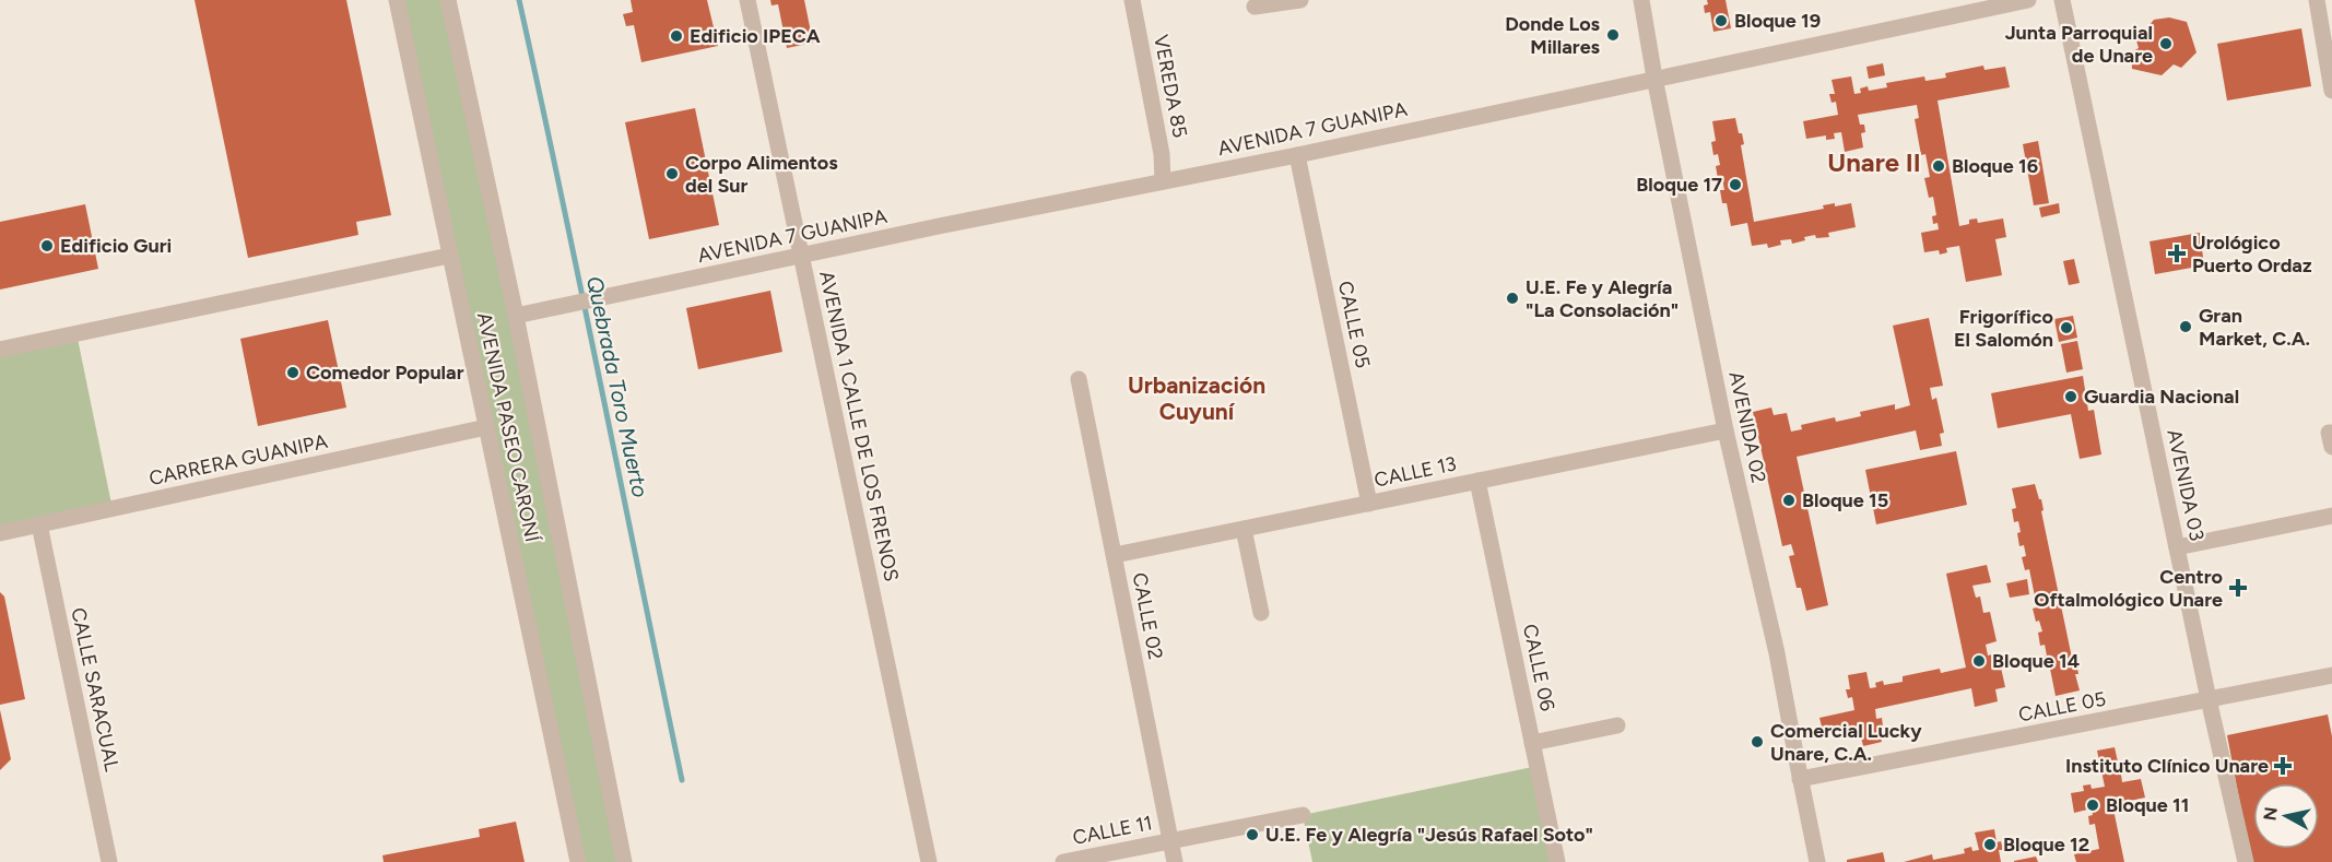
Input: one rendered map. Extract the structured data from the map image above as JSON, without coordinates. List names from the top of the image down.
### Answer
{
  "streets": {
    "street": [
      "VEREDA 85",
      "AVENIDA 7 GUANIPA",
      "CALLE 05",
      "AVENIDA 1 CALLE DE LOS FRENOS",
      "AVENIDA PASEO CARONÍ",
      "AVENIDA 02",
      "CARRERA GUANIPA",
      "CALLE 13",
      "AVENIDA 03",
      "CALLE 02",
      "CALLE 06",
      "CALLE SARACUAL",
      "CALLE 11"
    ]
  },
  "crossings": [
    ["VEREDA 85", "AVENIDA 7 GUANIPA"],
    ["AVENIDA 7 GUANIPA", "CALLE 05"],
    ["AVENIDA 7 GUANIPA", "AVENIDA 1 CALLE DE LOS FRENOS"],
    ["AVENIDA 7 GUANIPA", "AVENIDA PASEO CARONÍ"],
    ["AVENIDA 7 GUANIPA", "AVENIDA 02"],
    ["CALLE 05", "AVENIDA 02"],
    ["CALLE 05", "CALLE 13"],
    ["CALLE 05", "AVENIDA 03"],
    ["AVENIDA PASEO CARONÍ", "CARRERA GUANIPA"],
    ["AVENIDA 02", "CALLE 13"],
    ["CARRERA GUANIPA", "CALLE SARACUAL"],
    ["CALLE 13", "CALLE 02"],
    ["CALLE 13", "CALLE 06"],
    ["CALLE 02", "CALLE 11"]
  ],
  "districts": ["Unare II", "Urbanización Cuyuní"],
  "water": ["Quebrada Toro Muerto"],
  "places": {
    "other": [
      "Bloque 19",
      "Donde Los Millares",
      "Edificio IPECA",
      "Junta Parroquial de Unare",
      "Bloque 16",
      "Corpo Alimentos del Sur",
      "Bloque 17",
      "Edificio Guri",
      "U.E. Fe y Alegría \"La Consolación\"",
      "Gran Market, C.A.",
      "Frigorífico El Salomón",
      "Comedor Popular",
      "Guardia Nacional",
      "Bloque 15",
      "Bloque 14",
      "Comercial Lucky Unare, C.A.",
      "Bloque 11",
      "U.E. Fe y Alegría \"Jesús Rafael Soto\"",
      "Bloque 12"
    ],
    "health": ["Urológico Puerto Ordaz", "Centro Oftalmológico Unare", "Instituto Clínico Unare"]
  },
  "north": "left"
}
